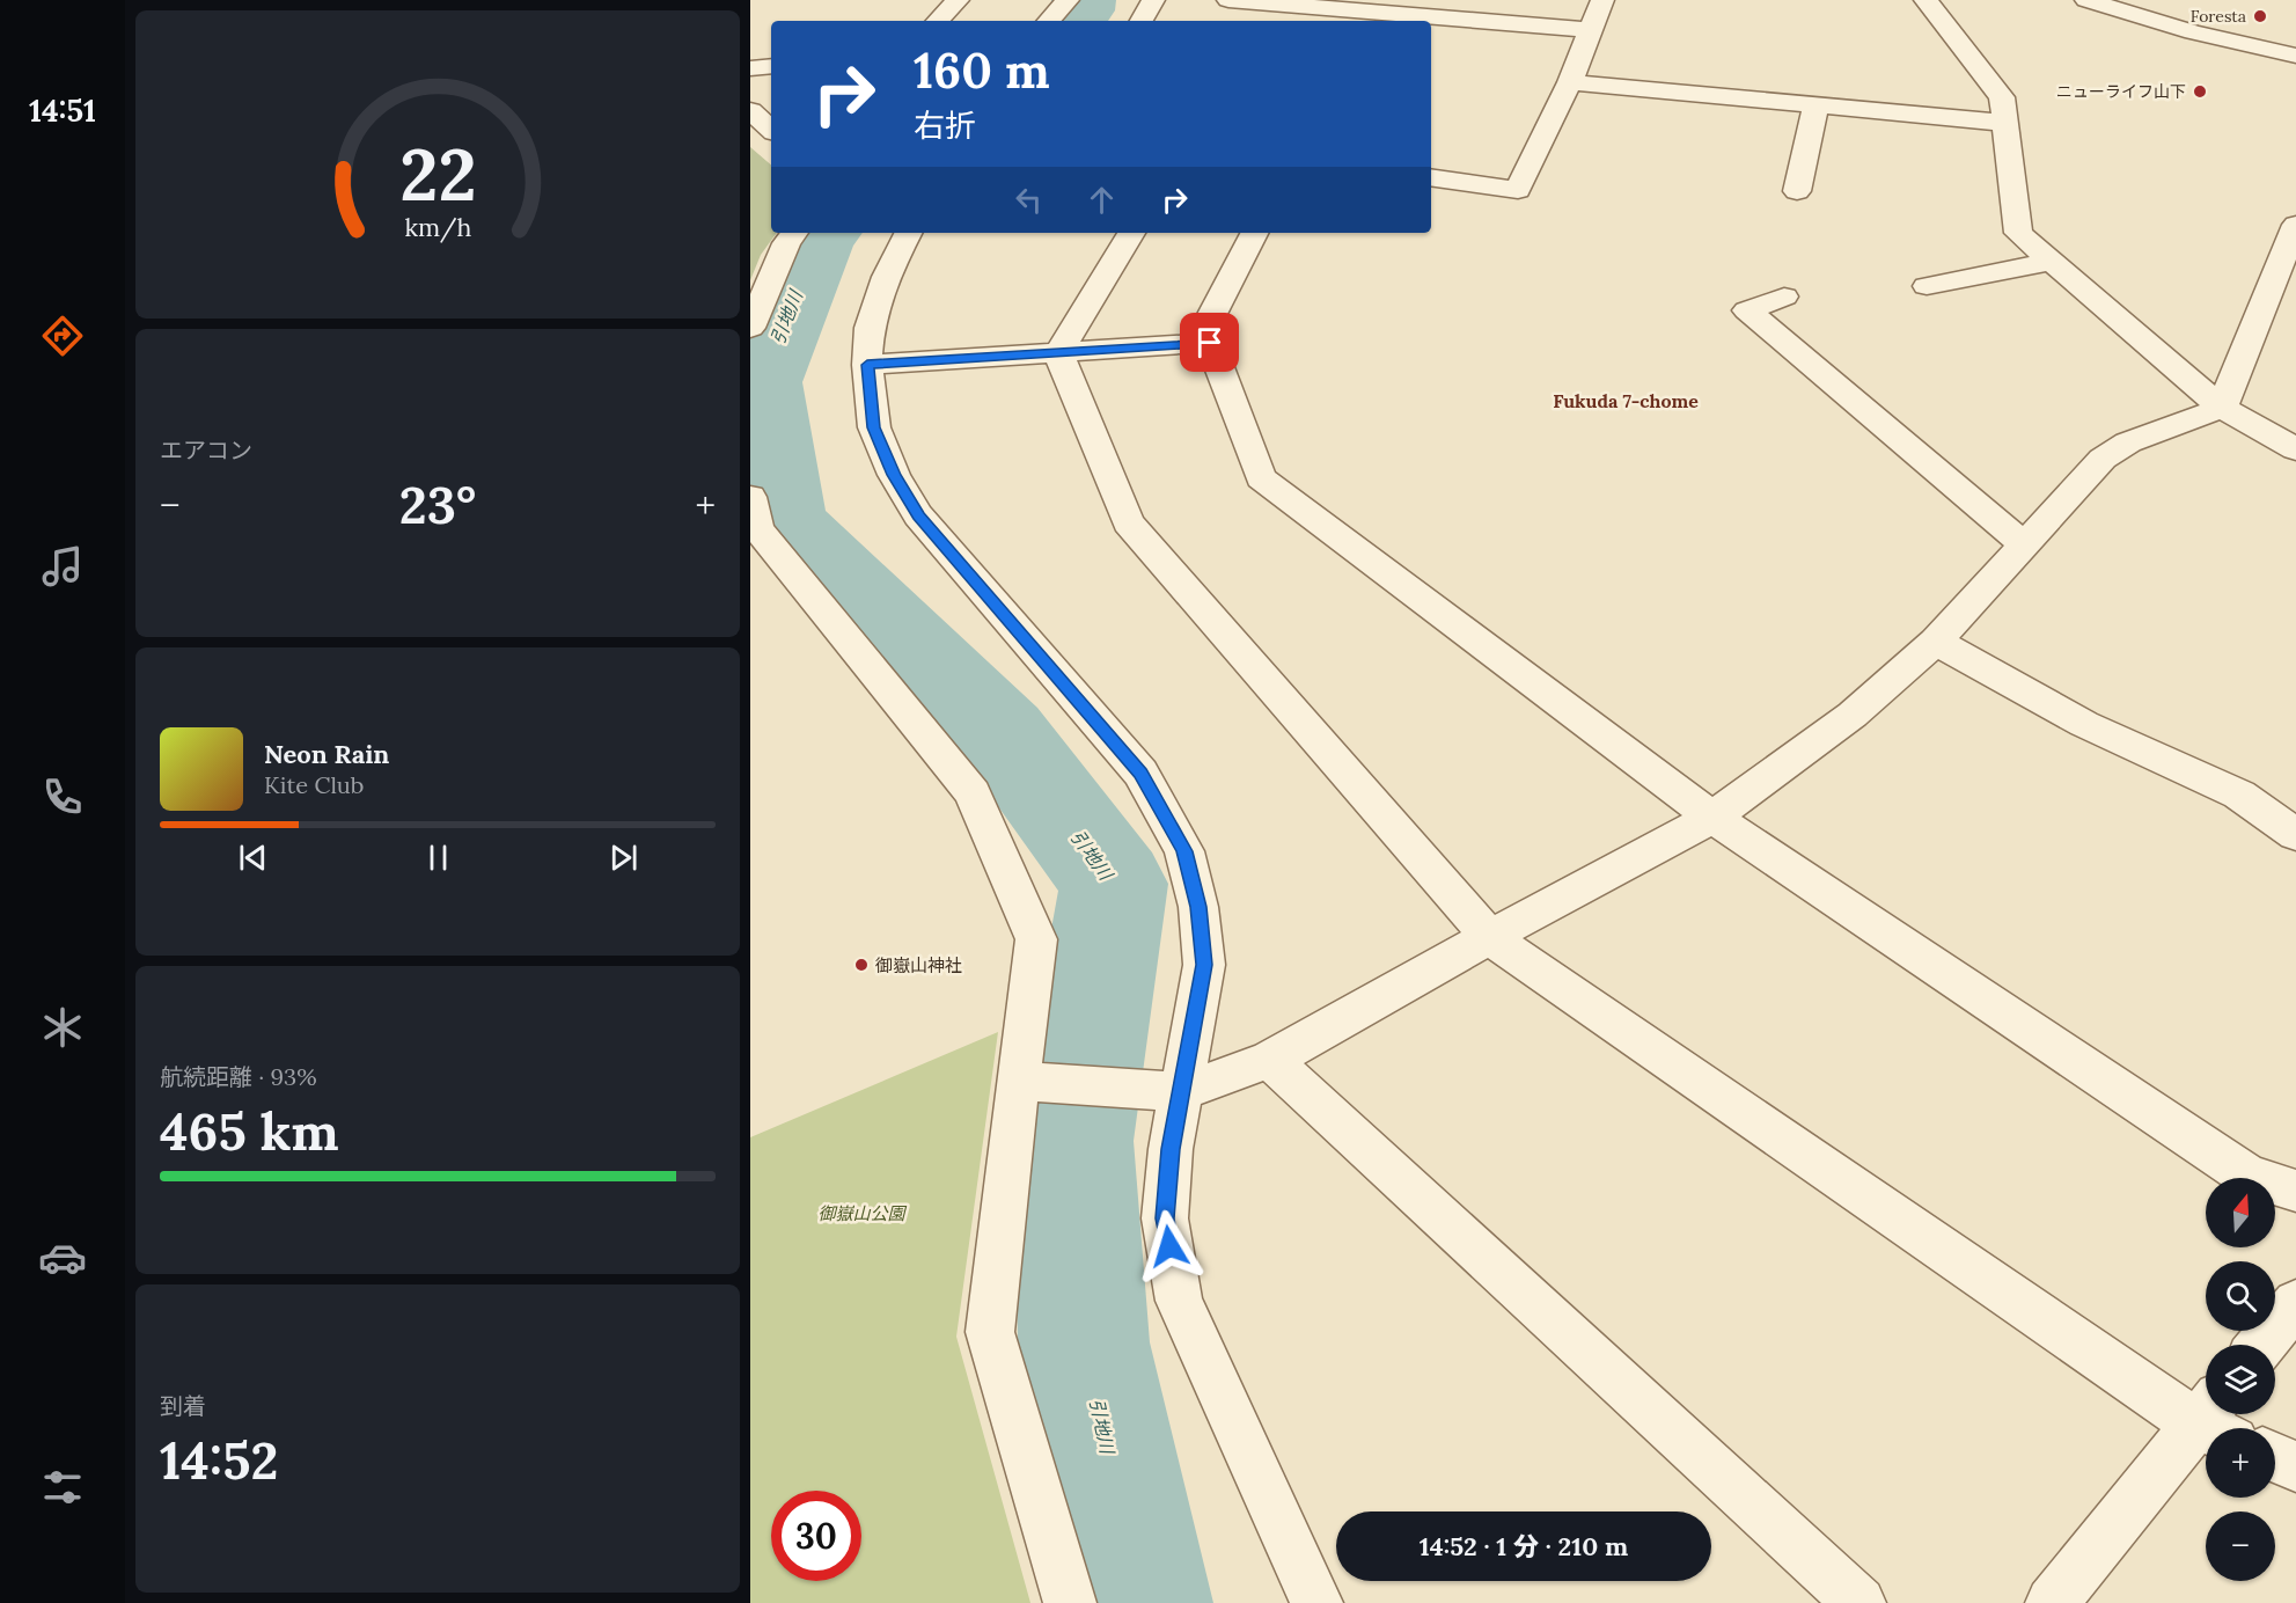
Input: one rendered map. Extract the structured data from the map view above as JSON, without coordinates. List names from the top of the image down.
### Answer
{
  "districts": ["Fukuda 7-chome"],
  "water": ["引地川"],
  "parks": ["御嶽山公園"],
  "places": ["Foresta", "ニューライフ山下", "御嶽山神社"],
  "north": "top",
  "page": {
    "tabs": "14:51",
    "turn": ["160 m", "右折"],
    "tile": [
      "エアコン",
      ["航続距離 · 93%", "465 km"],
      ["到着", "14:52"]
    ],
    "heat": ["−", "23°", "+"],
    "song": ["Neon Rain", "Kite Club"],
    "map_buttons": ["+", "−"],
    "limit": "30",
    "trip": "14:52 · 1 分 · 210 m",
    "gauge": ["22", "km/h"]
  }
}
